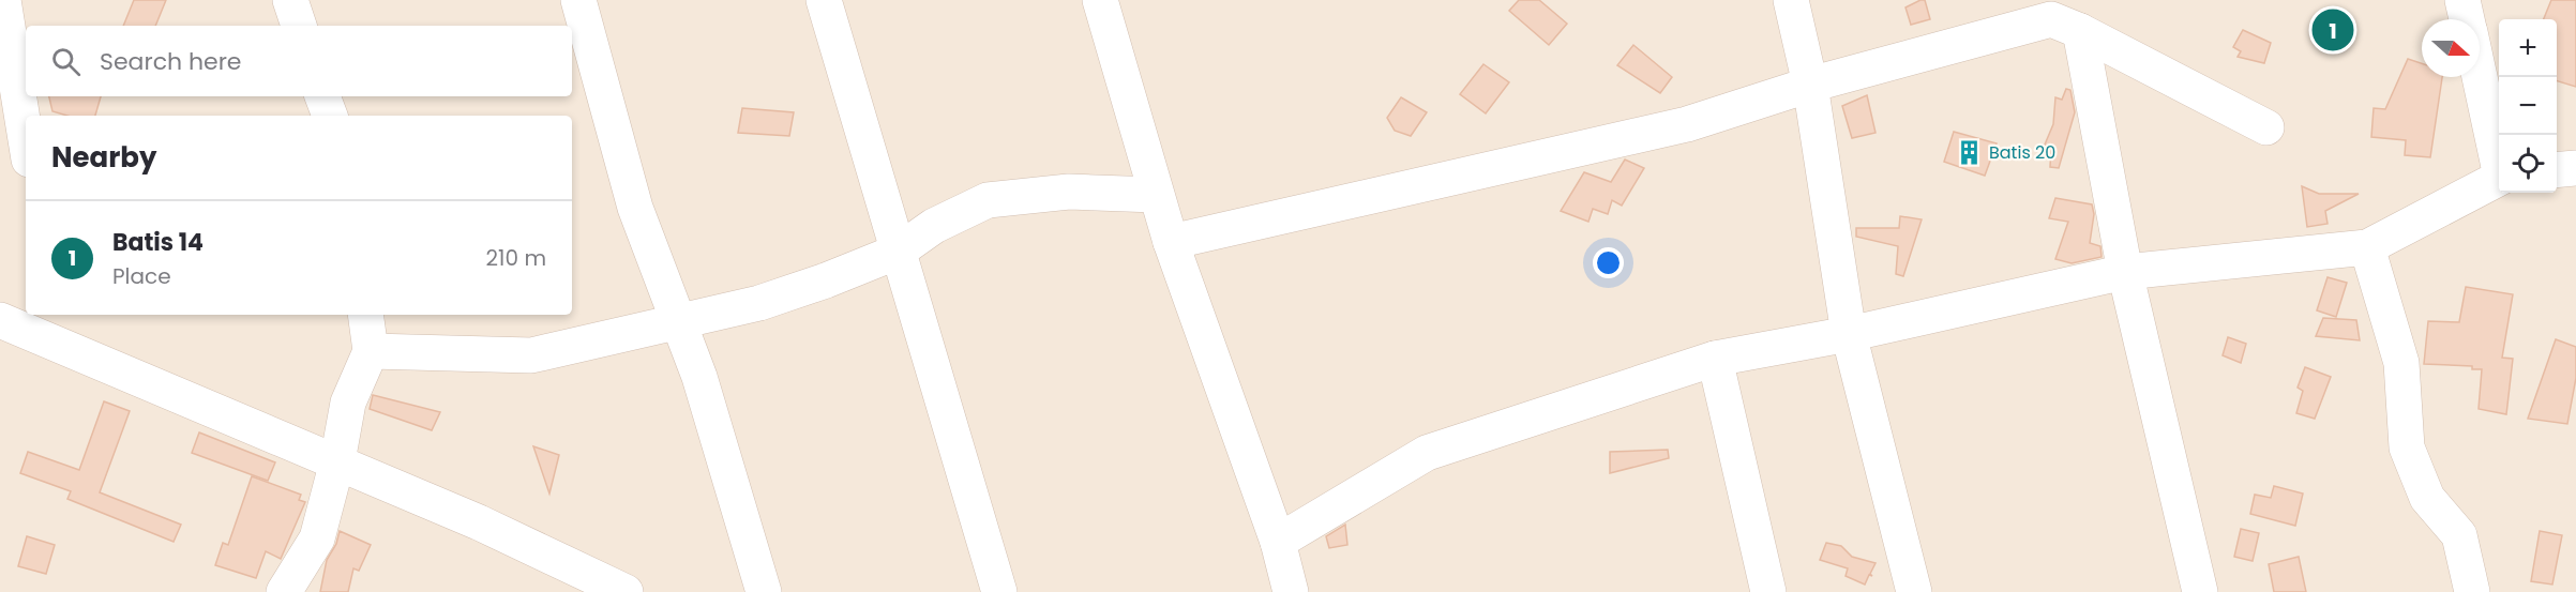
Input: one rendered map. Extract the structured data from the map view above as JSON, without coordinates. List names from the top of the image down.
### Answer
{
  "places": {
    "building": ["Batis 20"]
  },
  "north": "right",
  "page": {
    "pins": "1",
    "map_buttons": ["+", "−"],
    "search": "Search here",
    "heading": "Nearby",
    "list": [
      {
        "mark": "1",
        "name": "Batis 14",
        "note": "Place",
        "value": "210 m"
      }
    ]
  }
}
